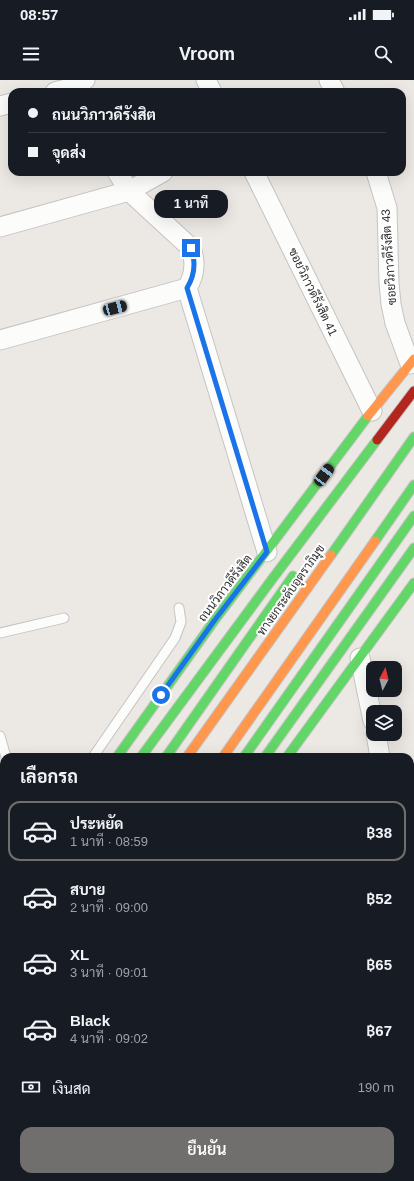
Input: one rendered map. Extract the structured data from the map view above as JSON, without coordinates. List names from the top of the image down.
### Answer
{
  "streets": {
    "main road": ["ถนนวิภาวดีรังสิต", "ทางยกระดับอุตราภิมุข"],
    "street": ["ซอยวิภาวดีรังสิต 43", "ซอยวิภาวดีรังสิต 41"]
  },
  "crossings": [
    ["ซอยวิภาวดีรังสิต 43", "ถนนวิภาวดีรังสิต"],
    ["ซอยวิภาวดีรังสิต 41", "ถนนวิภาวดีรังสิต"]
  ],
  "north": "top",
  "page": {
    "status": "08:57",
    "header": "Vroom",
    "banner": ["ถนนวิภาวดีรังสิต", "จุดส่ง"],
    "bubble": "1 นาที",
    "heading": "เลือกรถ",
    "list": [
      {
        "name": "ประหยัด",
        "note": "1 นาที · 08:59",
        "value": "฿38"
      },
      {
        "name": "สบาย",
        "note": "2 นาที · 09:00",
        "value": "฿52"
      },
      {
        "name": "XL",
        "note": "3 นาที · 09:01",
        "value": "฿65"
      },
      {
        "name": "Black",
        "note": "4 นาที · 09:02",
        "value": "฿67"
      }
    ],
    "pay": ["เงินสด", "190 m"],
    "buttons": "ยืนยัน"
  }
}
